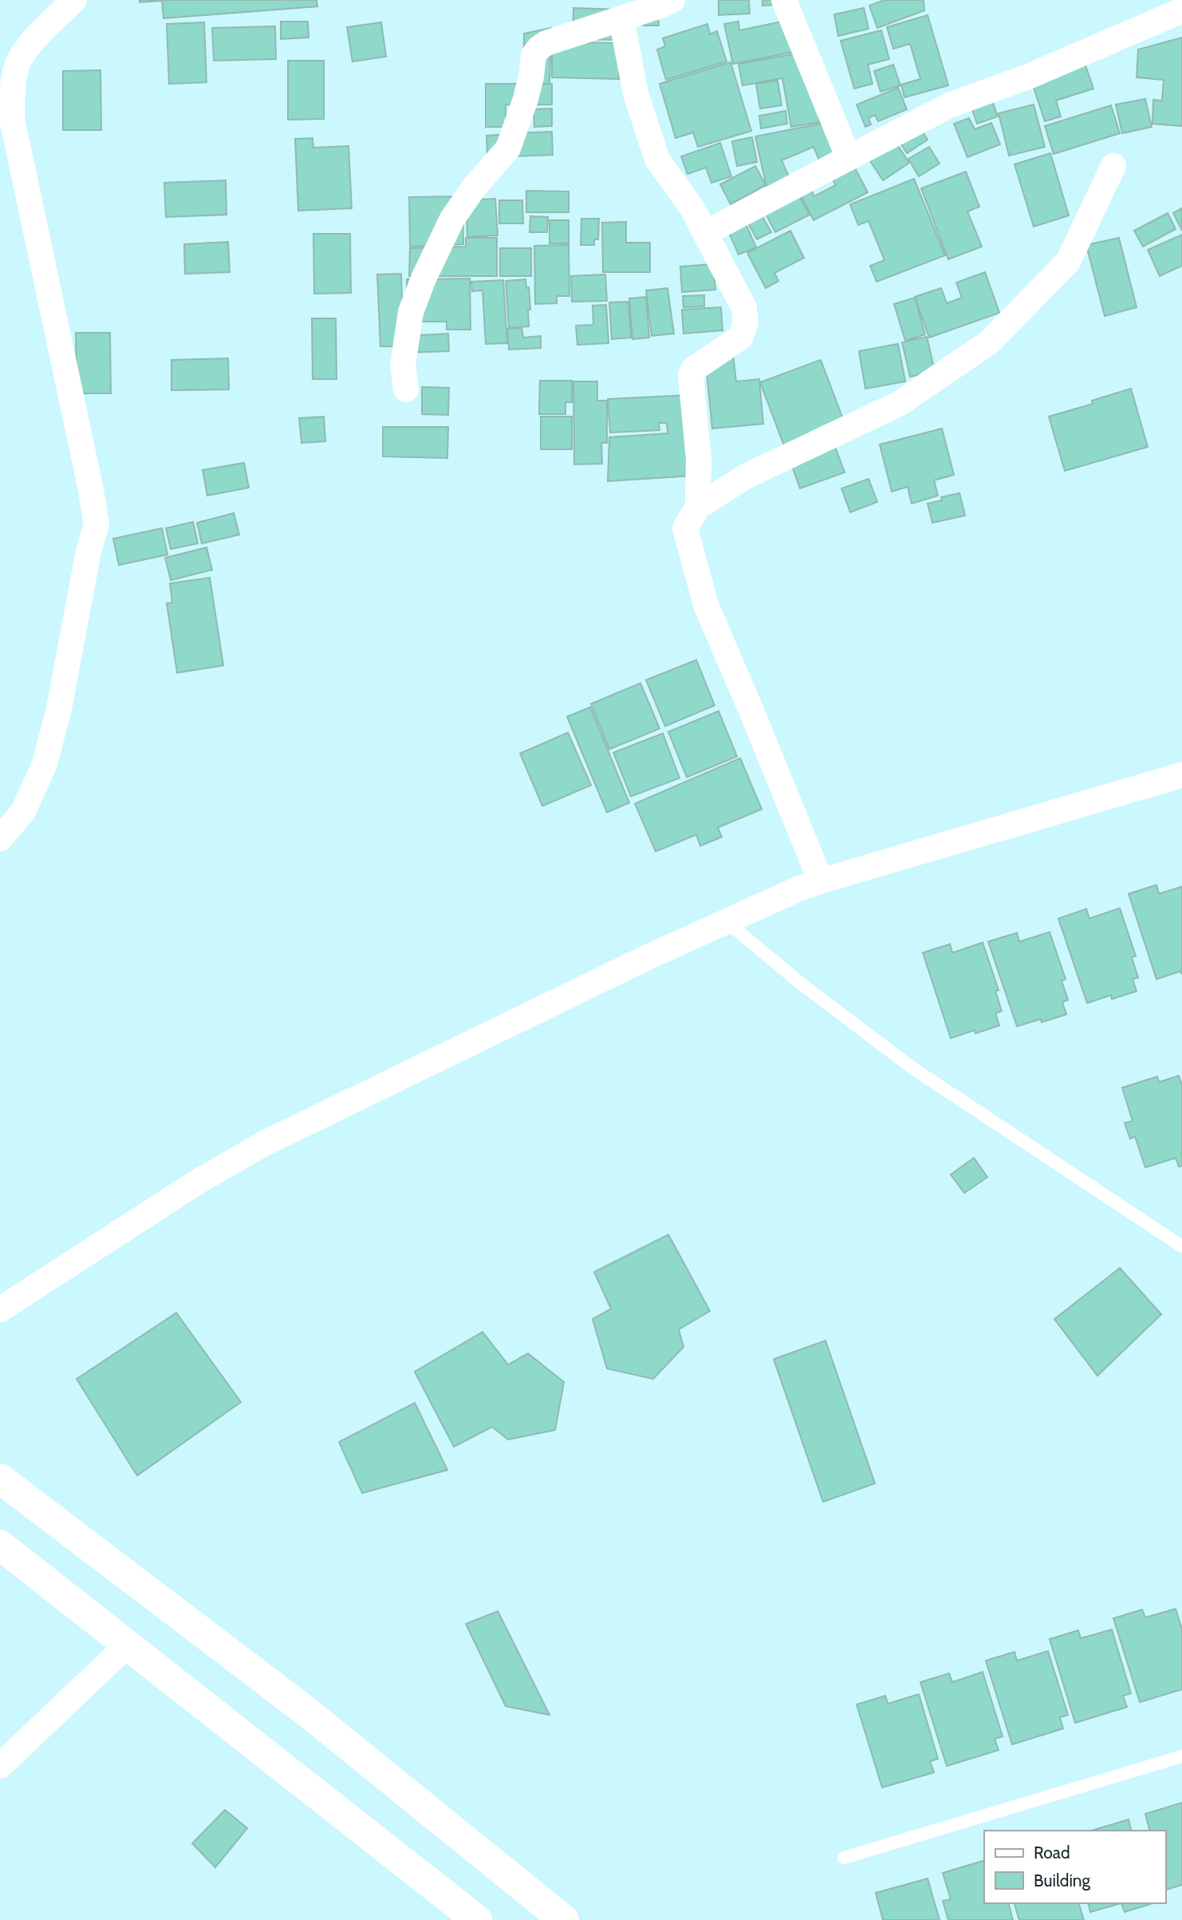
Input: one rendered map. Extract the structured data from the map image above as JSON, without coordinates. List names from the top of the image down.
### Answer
{
  "legend": ["Road", "Building"]
}
